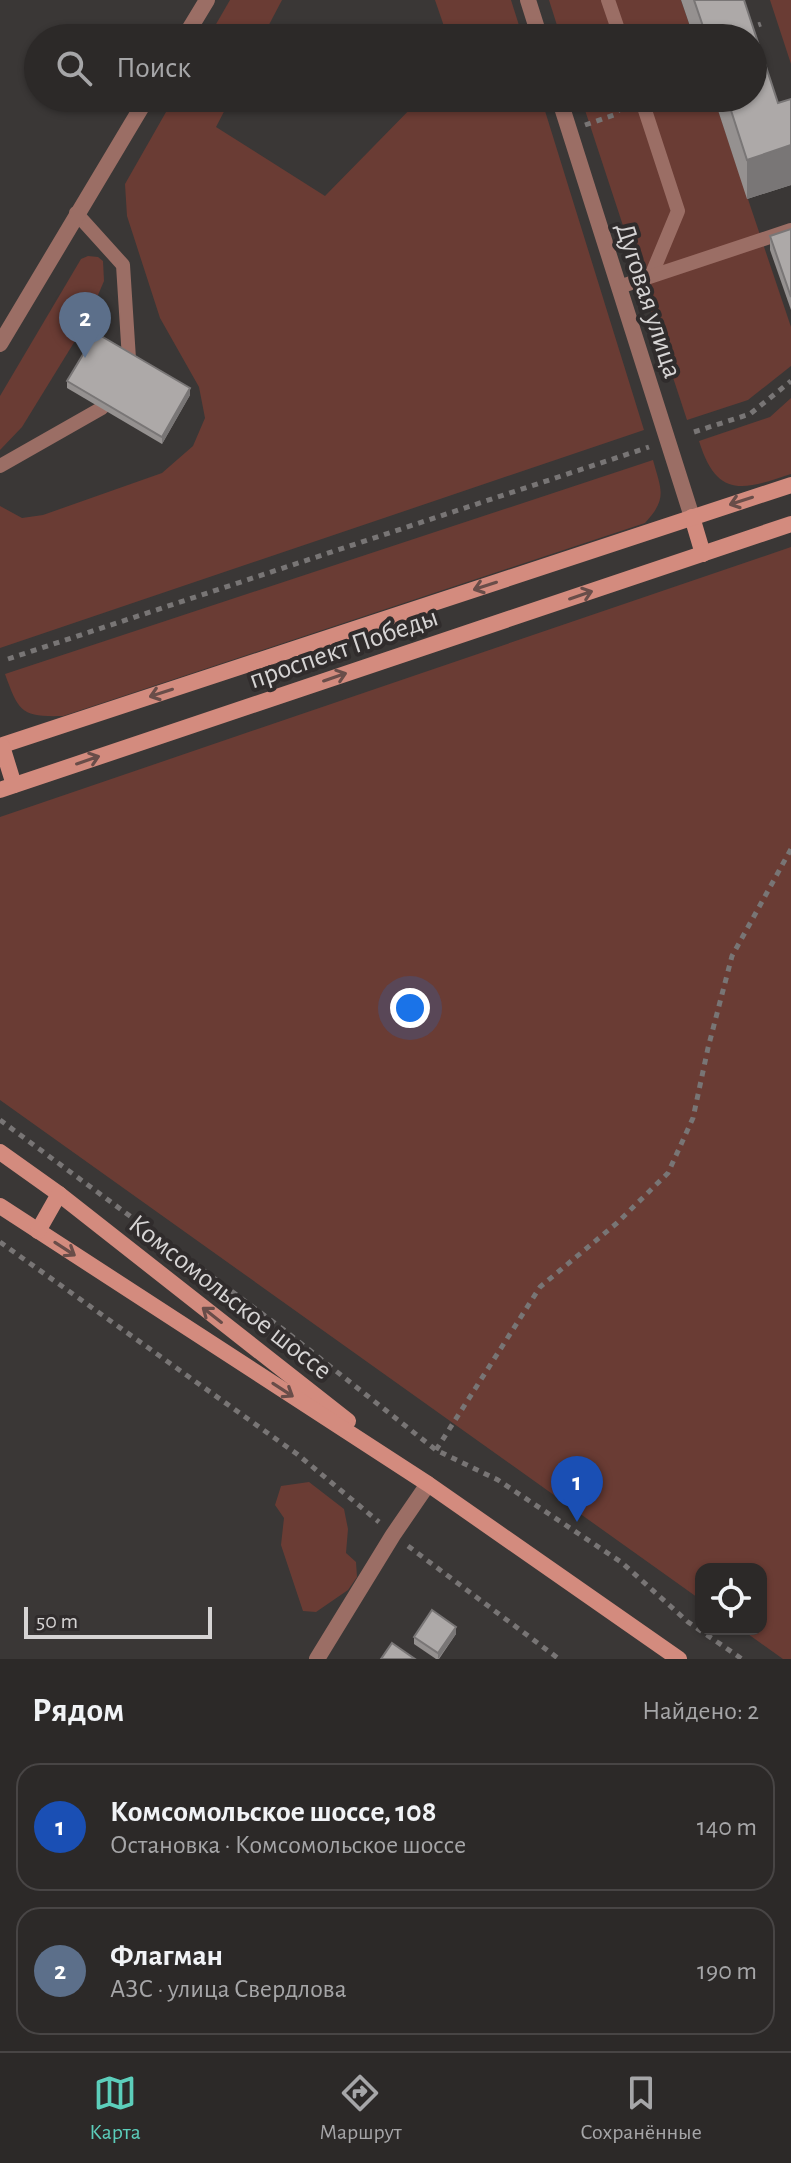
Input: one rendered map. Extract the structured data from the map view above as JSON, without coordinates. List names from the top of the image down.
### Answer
{
  "streets": {
    "main road": ["проспект Победы", "Комсомольское шоссе"],
    "street": ["Дуговая улица"]
  },
  "crossings": [
    ["Дуговая улица", "проспект Победы"]
  ],
  "scale_bar": "50 m",
  "page": {
    "search": "Поиск",
    "pins": ["2", "1"],
    "scale": "50 m",
    "heading": ["Рядом", "Найдено: 2"],
    "list": [
      {
        "mark": "1",
        "name": "Комсомольское шоссе, 108",
        "note": "Остановка · Комсомольское шоссе",
        "value": "140 m"
      },
      {
        "mark": "2",
        "name": "Флагман",
        "note": "АЗС · улица Свердлова",
        "value": "190 m"
      }
    ],
    "nav": ["Карта", "Маршрут", "Сохранённые"]
  }
}
